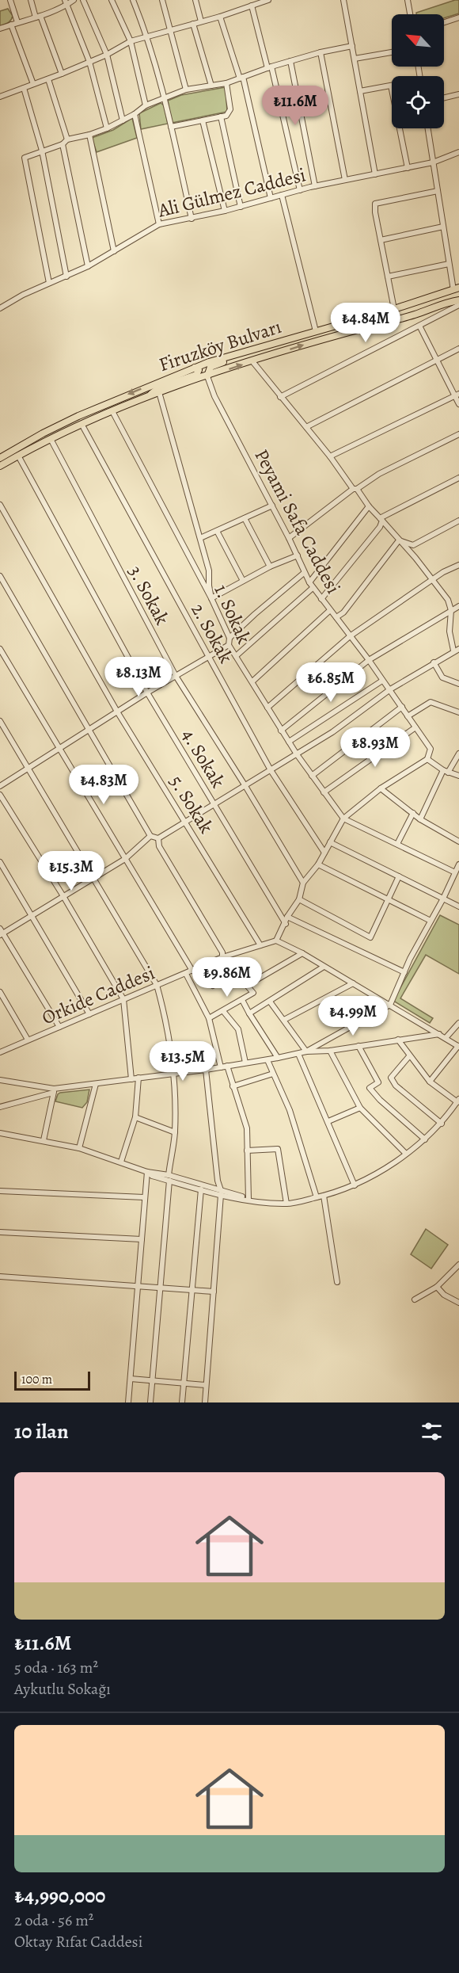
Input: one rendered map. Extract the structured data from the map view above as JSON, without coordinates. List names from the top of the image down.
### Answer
{
  "streets": {
    "main road": ["Firuzköy Bulvarı"],
    "street": [
      "Ali Gülmez Caddesi",
      "Peyami Safa Caddesi",
      "3. Sokak",
      "1. Sokak",
      "2. Sokak",
      "4. Sokak",
      "5. Sokak",
      "Orkide Caddesi"
    ]
  },
  "crossings": [
    ["Firuzköy Bulvarı", "Peyami Safa Caddesi"],
    ["5. Sokak", "Orkide Caddesi"]
  ],
  "scale_bar": "100 m",
  "north": "top left",
  "page": {
    "price": [
      "₺11.6M",
      "₺4.84M",
      "₺8.13M",
      "₺6.85M",
      "₺8.93M",
      "₺4.83M",
      "₺15.3M",
      "₺9.86M",
      "₺4.99M",
      "₺13.5M"
    ],
    "scale": "100 m",
    "heading": "10 ilan",
    "list": [
      {
        "name": "₺11.6M",
        "note": "5 oda · 163 m² · Aykutlu Sokağı"
      },
      {
        "name": "₺4,990,000",
        "note": "2 oda · 56 m² · Oktay Rıfat Caddesi"
      }
    ]
  }
}
